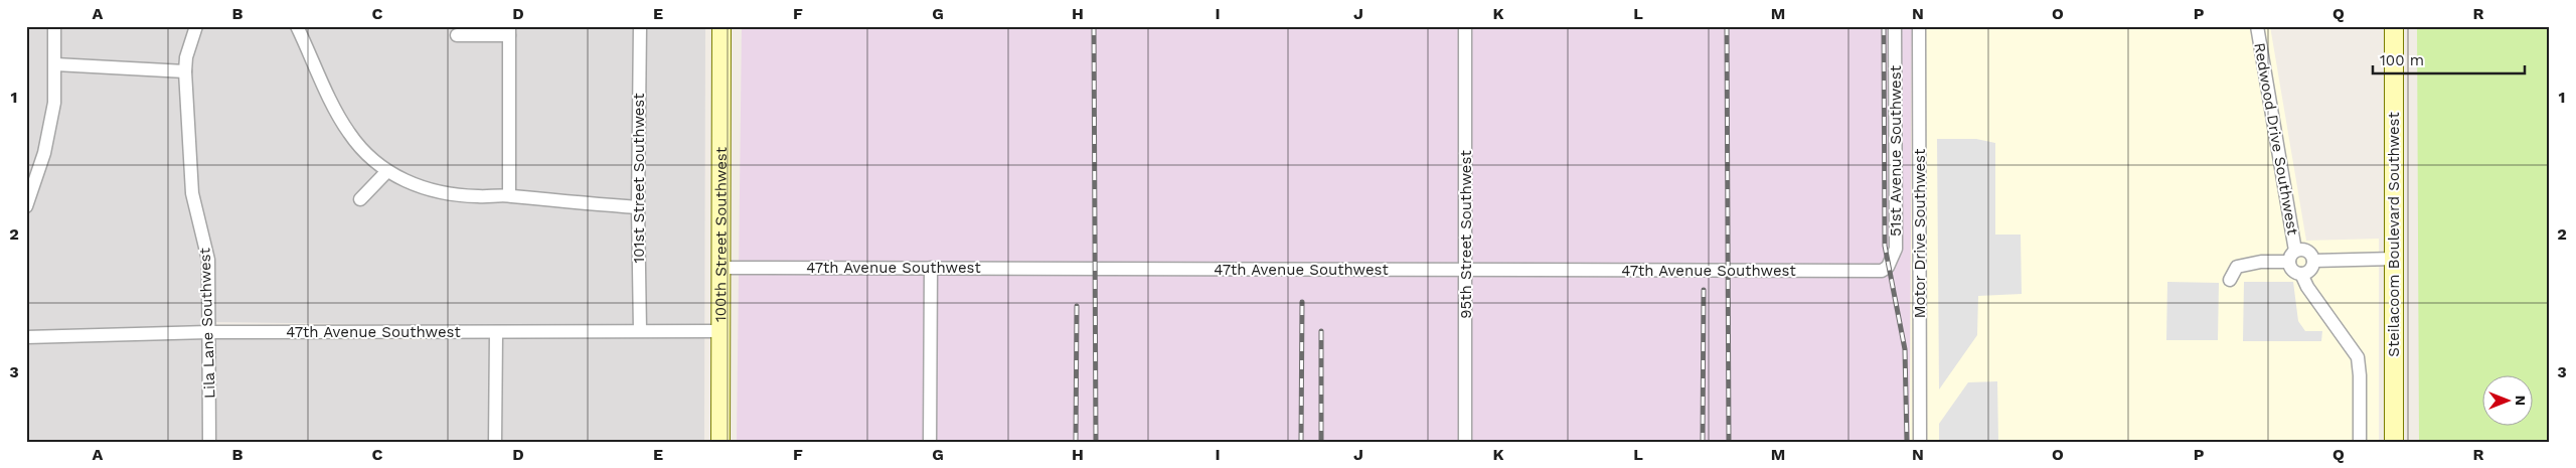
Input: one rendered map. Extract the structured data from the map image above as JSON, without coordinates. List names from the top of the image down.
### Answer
{
  "streets": {
    "main road": ["100th Street Southwest", "Steilacoom Boulevard Southwest"],
    "street": [
      "Redwood Drive Southwest",
      "51st Avenue Southwest",
      "101st Street Southwest",
      "Motor Drive Southwest",
      "95th Street Southwest",
      "47th Avenue Southwest",
      "Lila Lane Southwest"
    ]
  },
  "crossings": [
    ["51st Avenue Southwest", "47th Avenue Southwest"],
    ["101st Street Southwest", "47th Avenue Southwest"],
    ["100th Street Southwest", "47th Avenue Southwest"],
    ["95th Street Southwest", "47th Avenue Southwest"],
    ["47th Avenue Southwest", "Lila Lane Southwest"]
  ],
  "scale_bar": "100 m",
  "north": "right",
  "grid": {
    "columns": [
      "A",
      "B",
      "C",
      "D",
      "E",
      "F",
      "G",
      "H",
      "I",
      "J",
      "K",
      "L",
      "M",
      "N",
      "O",
      "P",
      "Q",
      "R"
    ],
    "rows": ["1", "2", "3"]
  }
}
